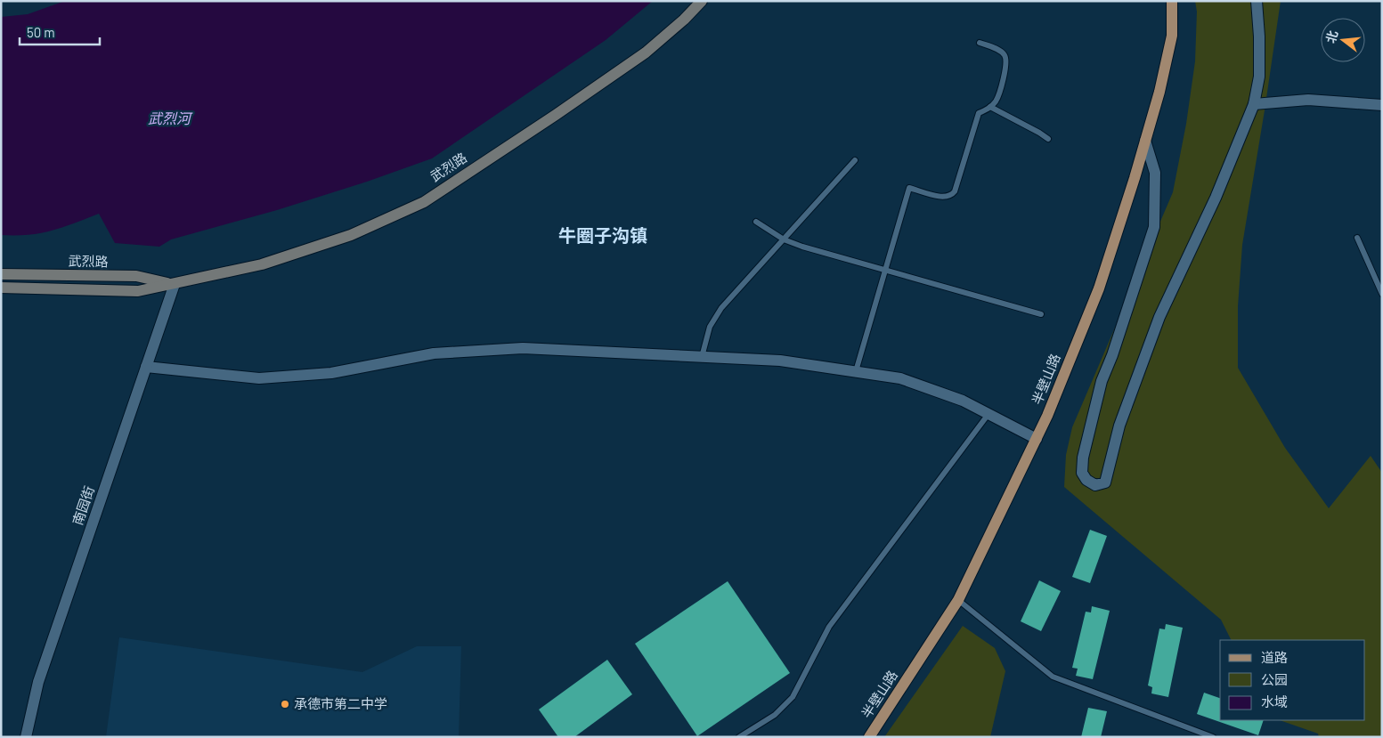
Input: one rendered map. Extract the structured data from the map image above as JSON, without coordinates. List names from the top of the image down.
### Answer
{
  "streets": {
    "main road": ["武烈路", "半壁山路"],
    "street": ["南园街"]
  },
  "crossings": [
    ["武烈路", "南园街"]
  ],
  "districts": ["牛圈子沟镇"],
  "water": ["武烈河"],
  "places": ["承德市第二中学"],
  "legend": ["道路", "公园", "水域"],
  "scale_bar": "50 m",
  "north": "left"
}
